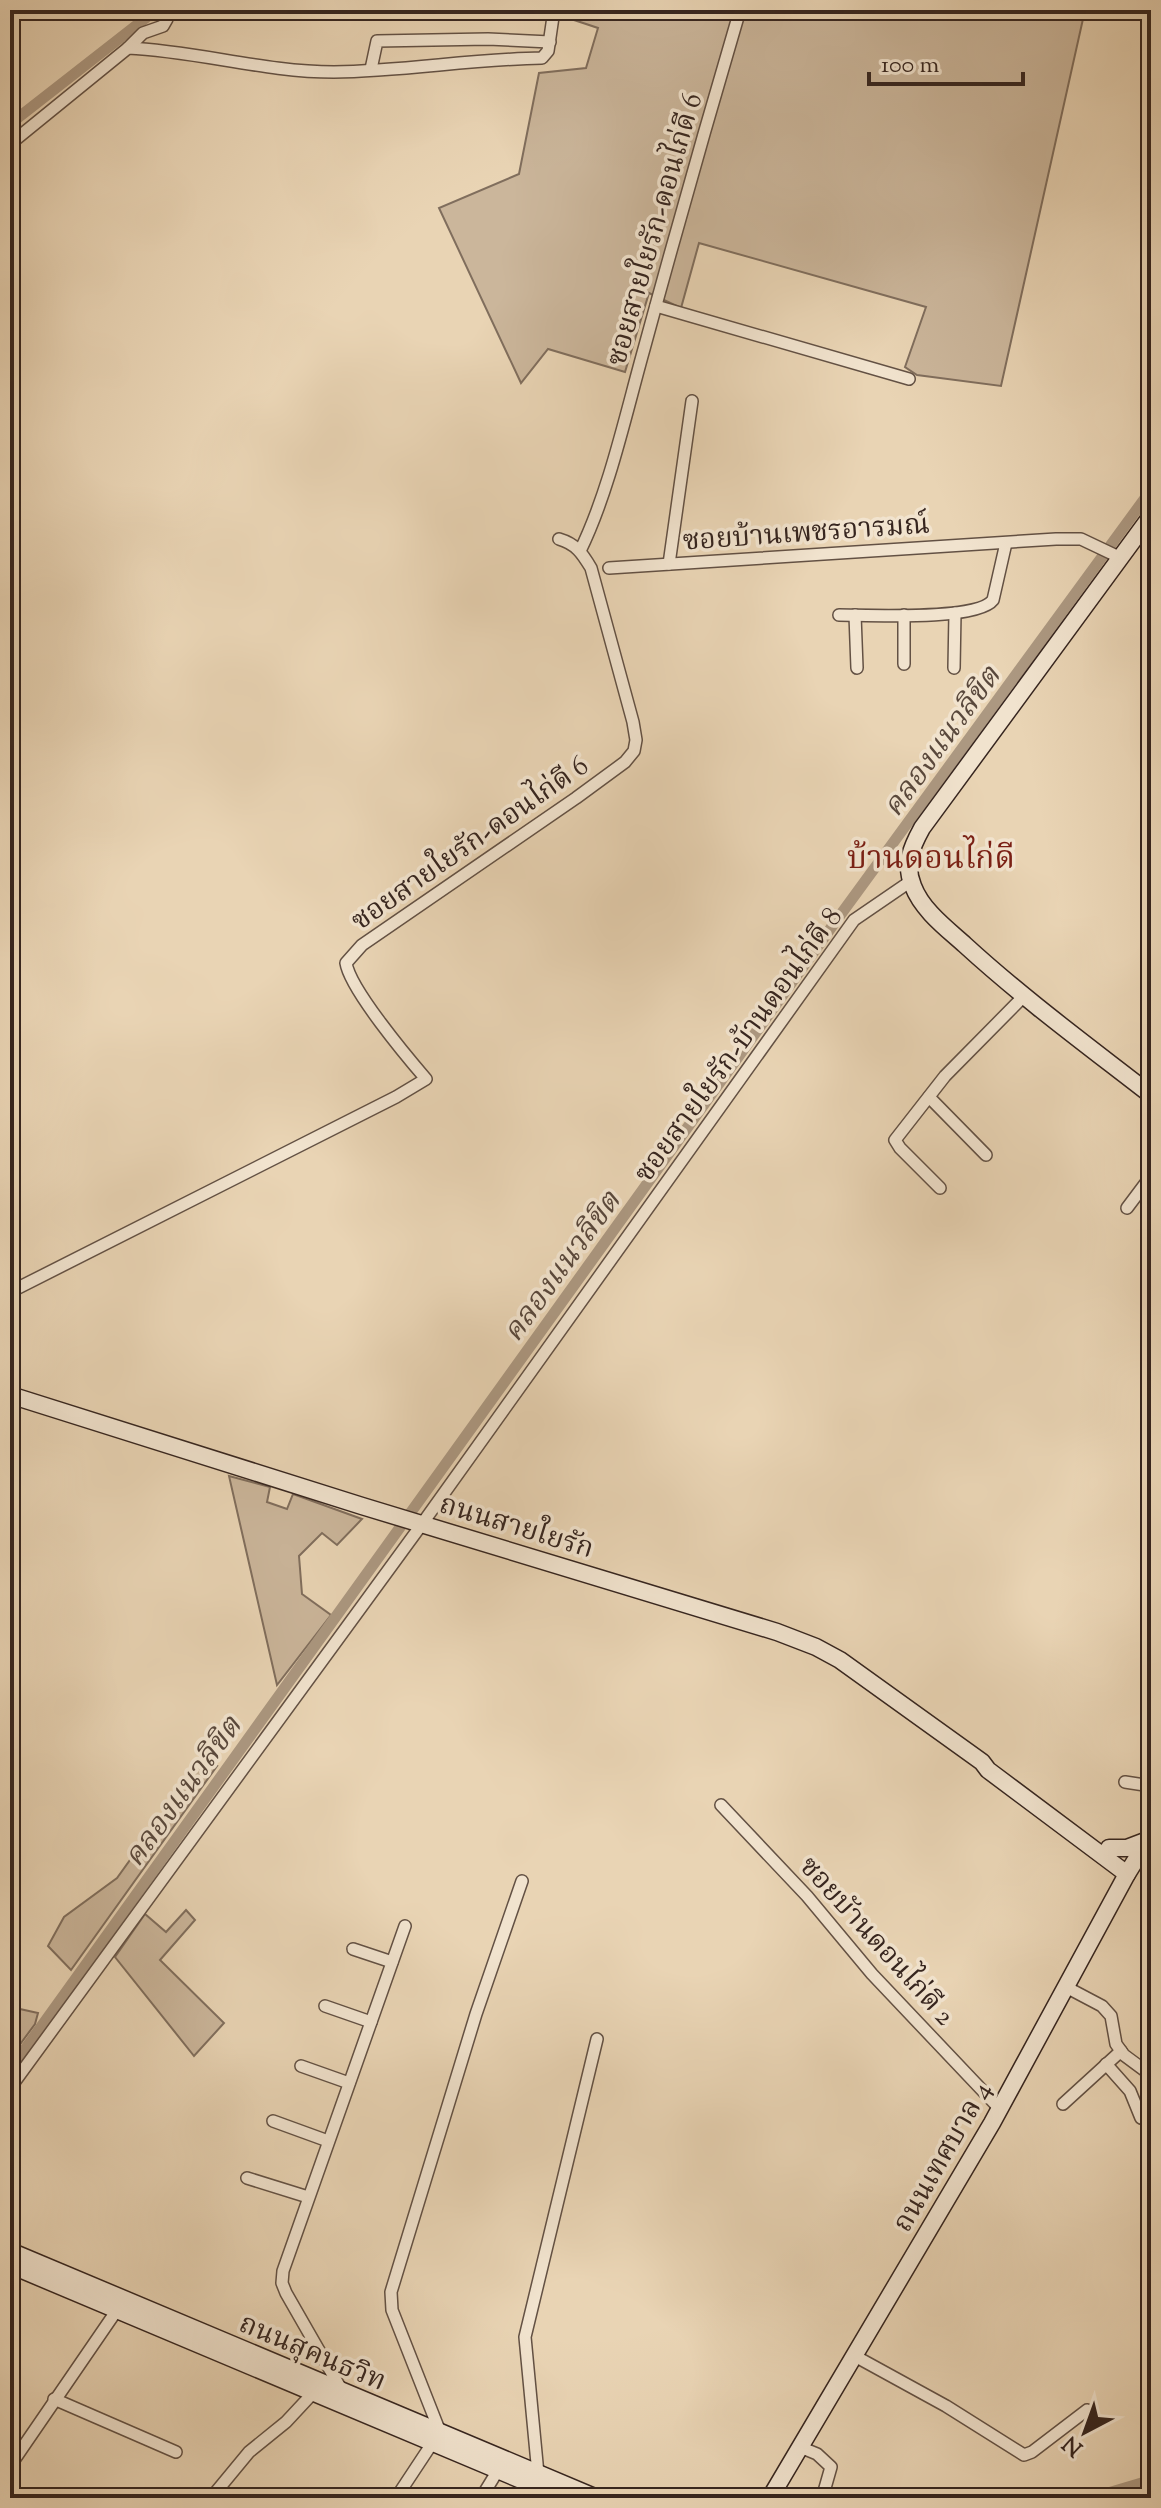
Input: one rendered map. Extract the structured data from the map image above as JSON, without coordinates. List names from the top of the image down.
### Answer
{
  "streets": {
    "street": [
      "ซอยสายใยรัก-ดอนไก่ดี 6",
      "ซอยบ้านเพชรอารมณ์",
      "ซอยสายใยรัก-บ้านดอนไก่ดี 8",
      "ถนนสายใยรัก",
      "ซอยบัานดอนไก่ดี 2",
      "ถนนเทศบาล 4",
      "ถนนสุคนธวิท"
    ]
  },
  "crossings": [
    ["ซอยสายใยรัก-บ้านดอนไก่ดี 8", "ถนนสายใยรัก"],
    ["ถนนสายใยรัก", "ถนนเทศบาล 4"],
    ["ซอยบัานดอนไก่ดี 2", "ถนนเทศบาล 4"]
  ],
  "districts": ["บ้านดอนไก่ดี"],
  "water": ["คลองแนวลิขิต"],
  "scale_bar": "100 m",
  "north": "bottom left"
}
